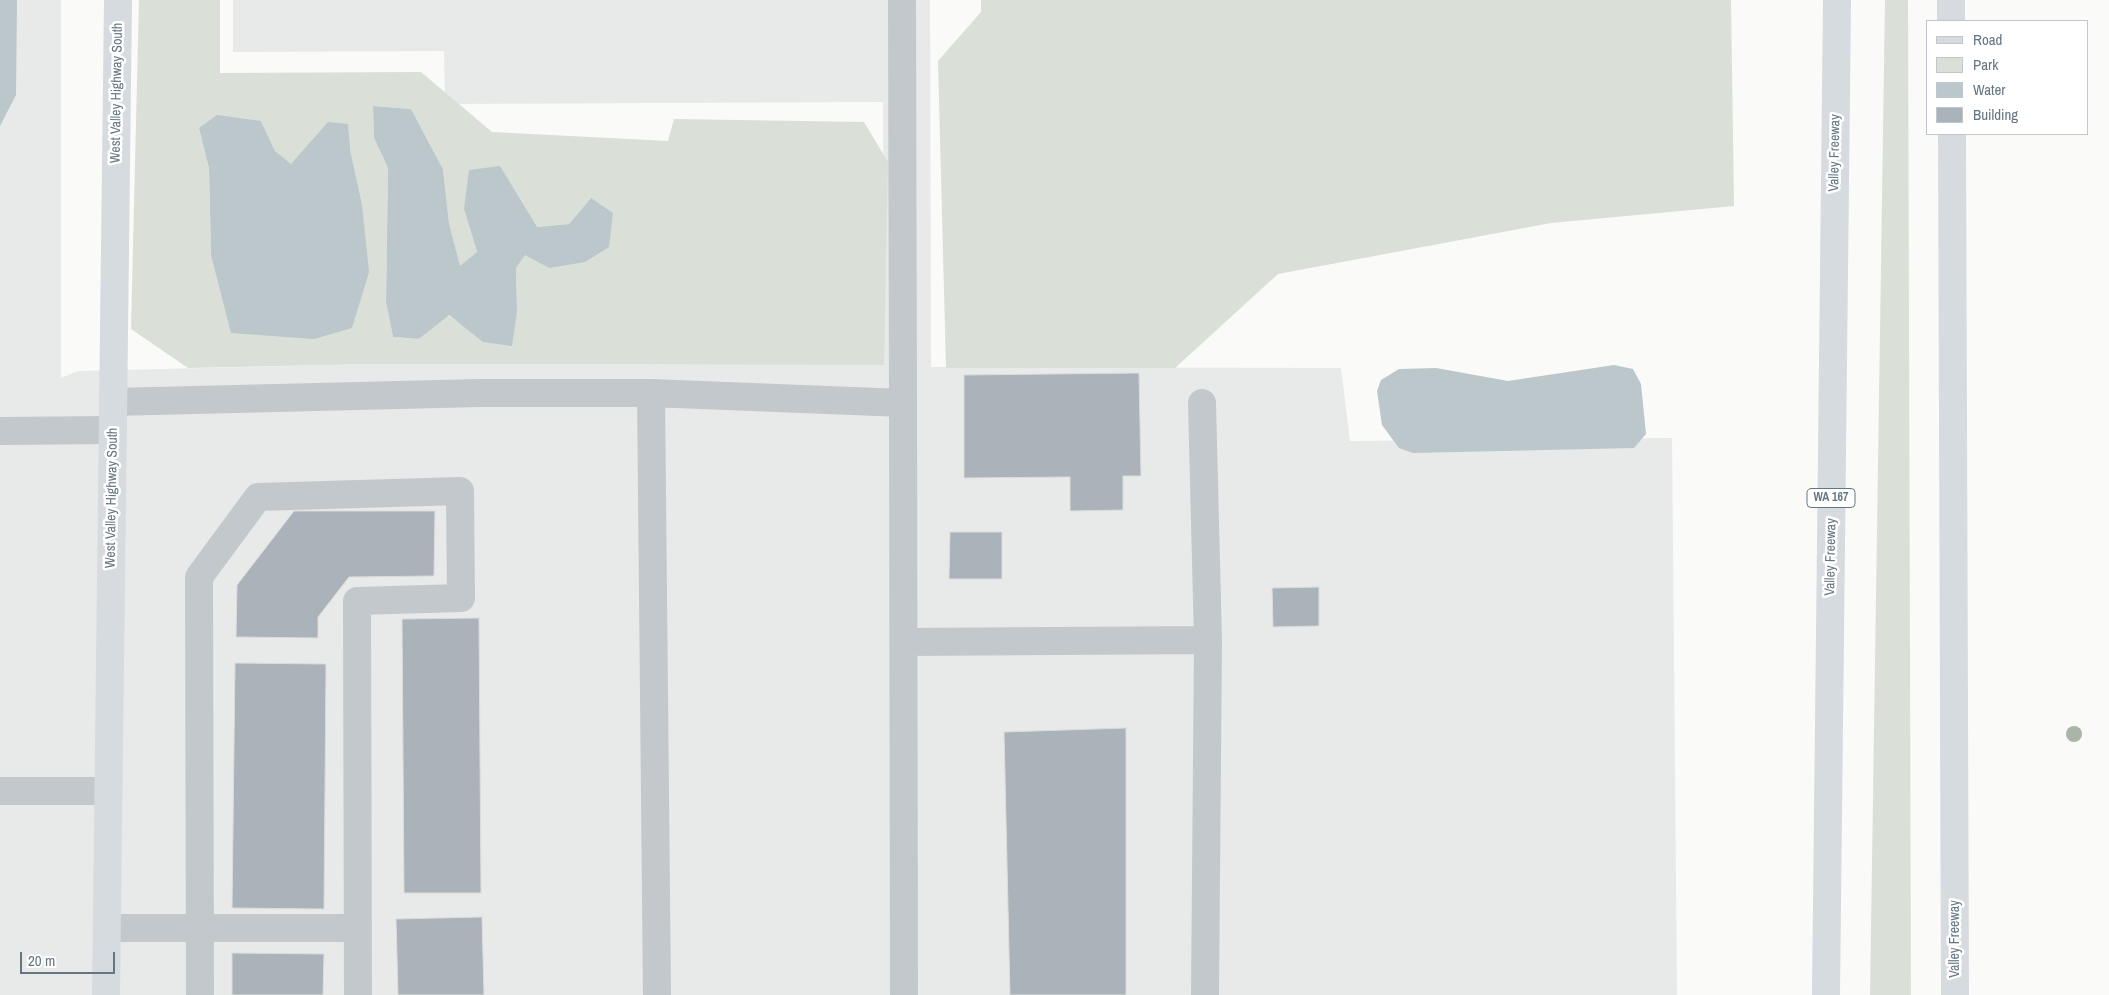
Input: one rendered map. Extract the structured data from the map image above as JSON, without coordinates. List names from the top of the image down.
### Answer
{
  "streets": {
    "main road": ["West Valley Highway South", "Valley Freeway", "WA 167"]
  },
  "legend": [
    "Road",
    "Park",
    "Water",
    "Building"
  ],
  "scale_bar": "20 m"
}
